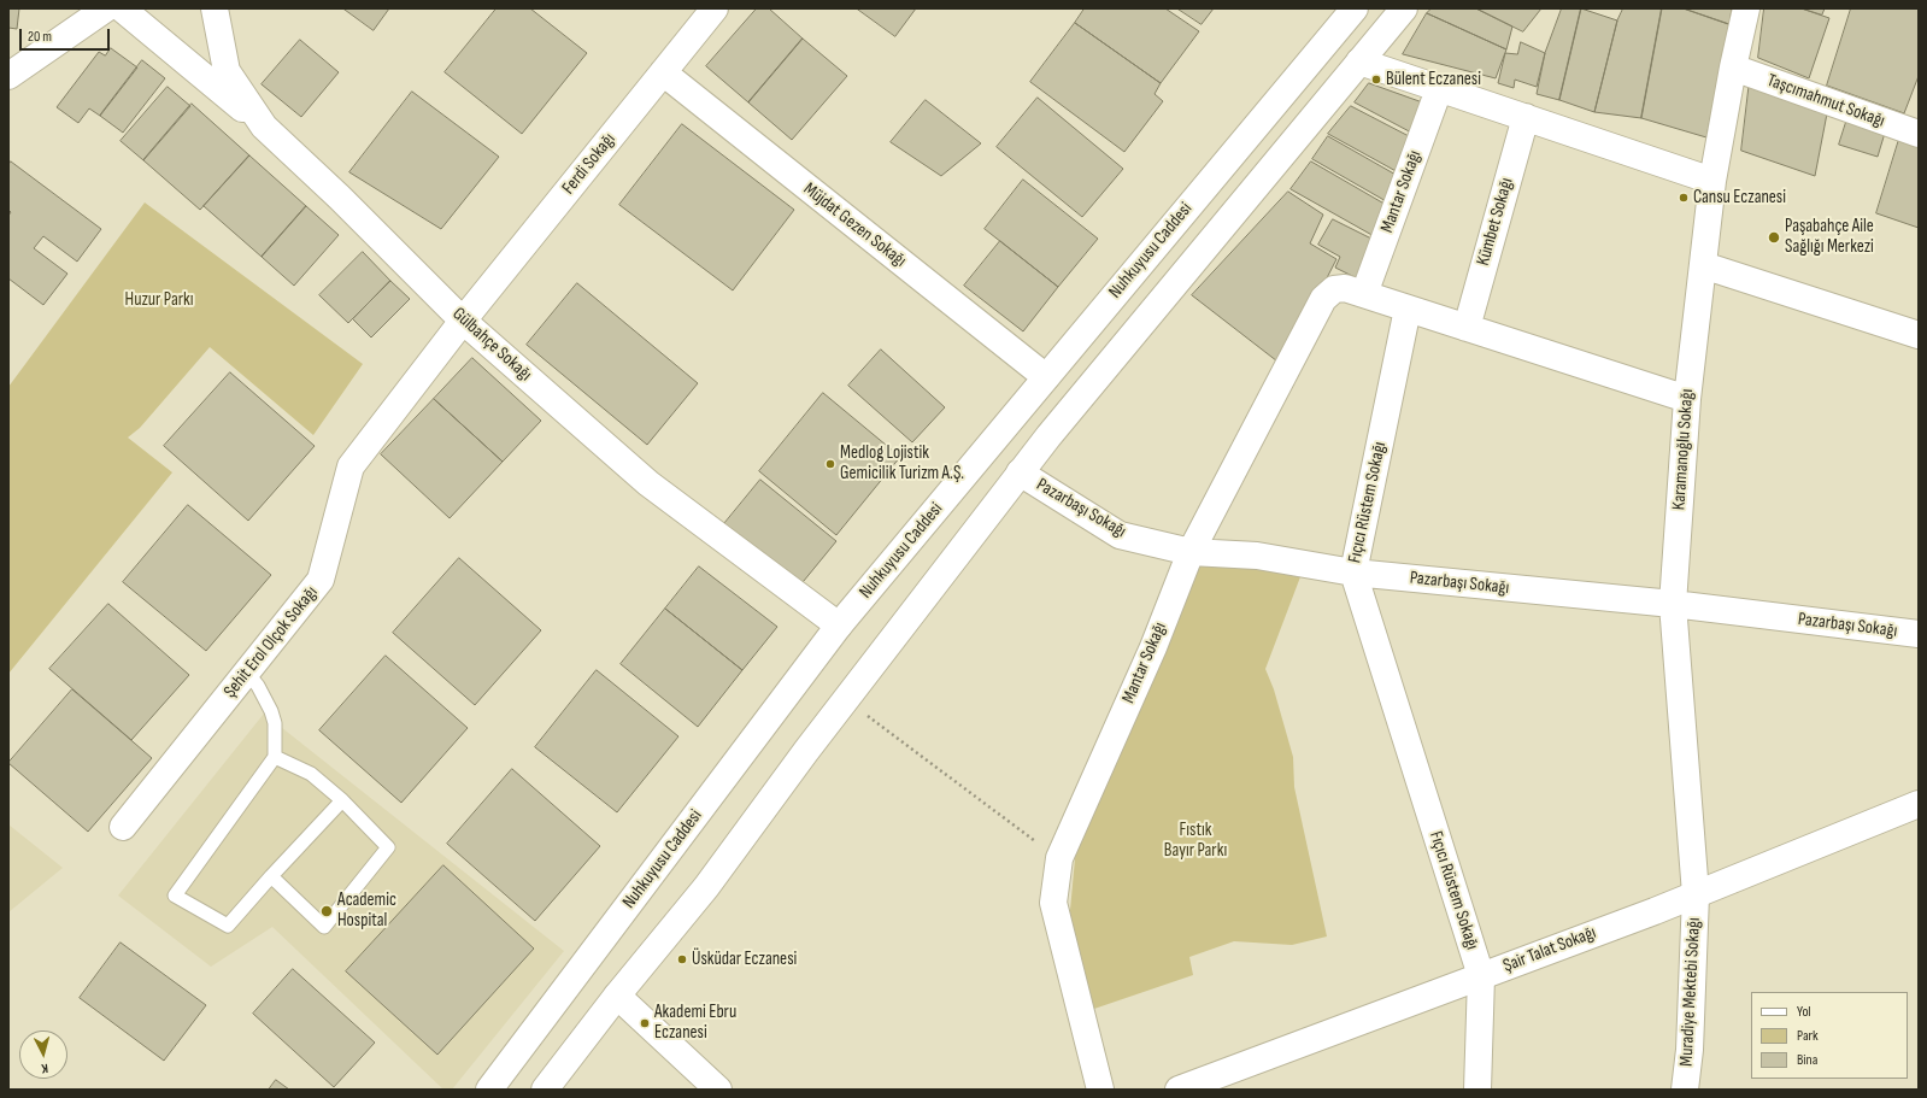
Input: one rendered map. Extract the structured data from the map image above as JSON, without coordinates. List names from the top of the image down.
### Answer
{
  "streets": {
    "street": [
      "Taşcımahmut Sokağı",
      "Ferdi Sokağı",
      "Mantar Sokağı",
      "Kümbet Sokağı",
      "Müjdat Gezen Sokağı",
      "Nuhkuyusu Caddesi",
      "Gülbahçe Sokağı",
      "Karamanoğlu Sokağı",
      "Fıçıcı Rüstem Sokağı",
      "Pazarbaşı Sokağı",
      "Şehit Erol Olçok Sokağı",
      "Şair Talat Sokağı",
      "Muradiye Mektebi Sokağı"
    ]
  },
  "crossings": [
    ["Taşcımahmut Sokağı", "Karamanoğlu Sokağı"],
    ["Ferdi Sokağı", "Müjdat Gezen Sokağı"],
    ["Ferdi Sokağı", "Gülbahçe Sokağı"],
    ["Ferdi Sokağı", "Şehit Erol Olçok Sokağı"],
    ["Mantar Sokağı", "Fıçıcı Rüstem Sokağı"],
    ["Mantar Sokağı", "Pazarbaşı Sokağı"],
    ["Müjdat Gezen Sokağı", "Nuhkuyusu Caddesi"],
    ["Nuhkuyusu Caddesi", "Gülbahçe Sokağı"],
    ["Gülbahçe Sokağı", "Şehit Erol Olçok Sokağı"],
    ["Karamanoğlu Sokağı", "Pazarbaşı Sokağı"],
    ["Karamanoğlu Sokağı", "Şair Talat Sokağı"],
    ["Karamanoğlu Sokağı", "Muradiye Mektebi Sokağı"],
    ["Fıçıcı Rüstem Sokağı", "Pazarbaşı Sokağı"],
    ["Fıçıcı Rüstem Sokağı", "Şair Talat Sokağı"],
    ["Şair Talat Sokağı", "Muradiye Mektebi Sokağı"]
  ],
  "parks": ["Huzur Parkı", "Fıstık Bayır Parkı"],
  "places": [
    "Bülent Eczanesi",
    "Cansu Eczanesi",
    "Paşabahçe Aile Sağlığı Merkezi",
    "Medlog Lojistik Gemicilik Turizm A.Ş.",
    "Academic Hospital",
    "Üsküdar Eczanesi",
    "Akademi Ebru Eczanesi"
  ],
  "legend": ["Yol", "Park", "Bina"],
  "scale_bar": "20 m",
  "north": "bottom"
}
